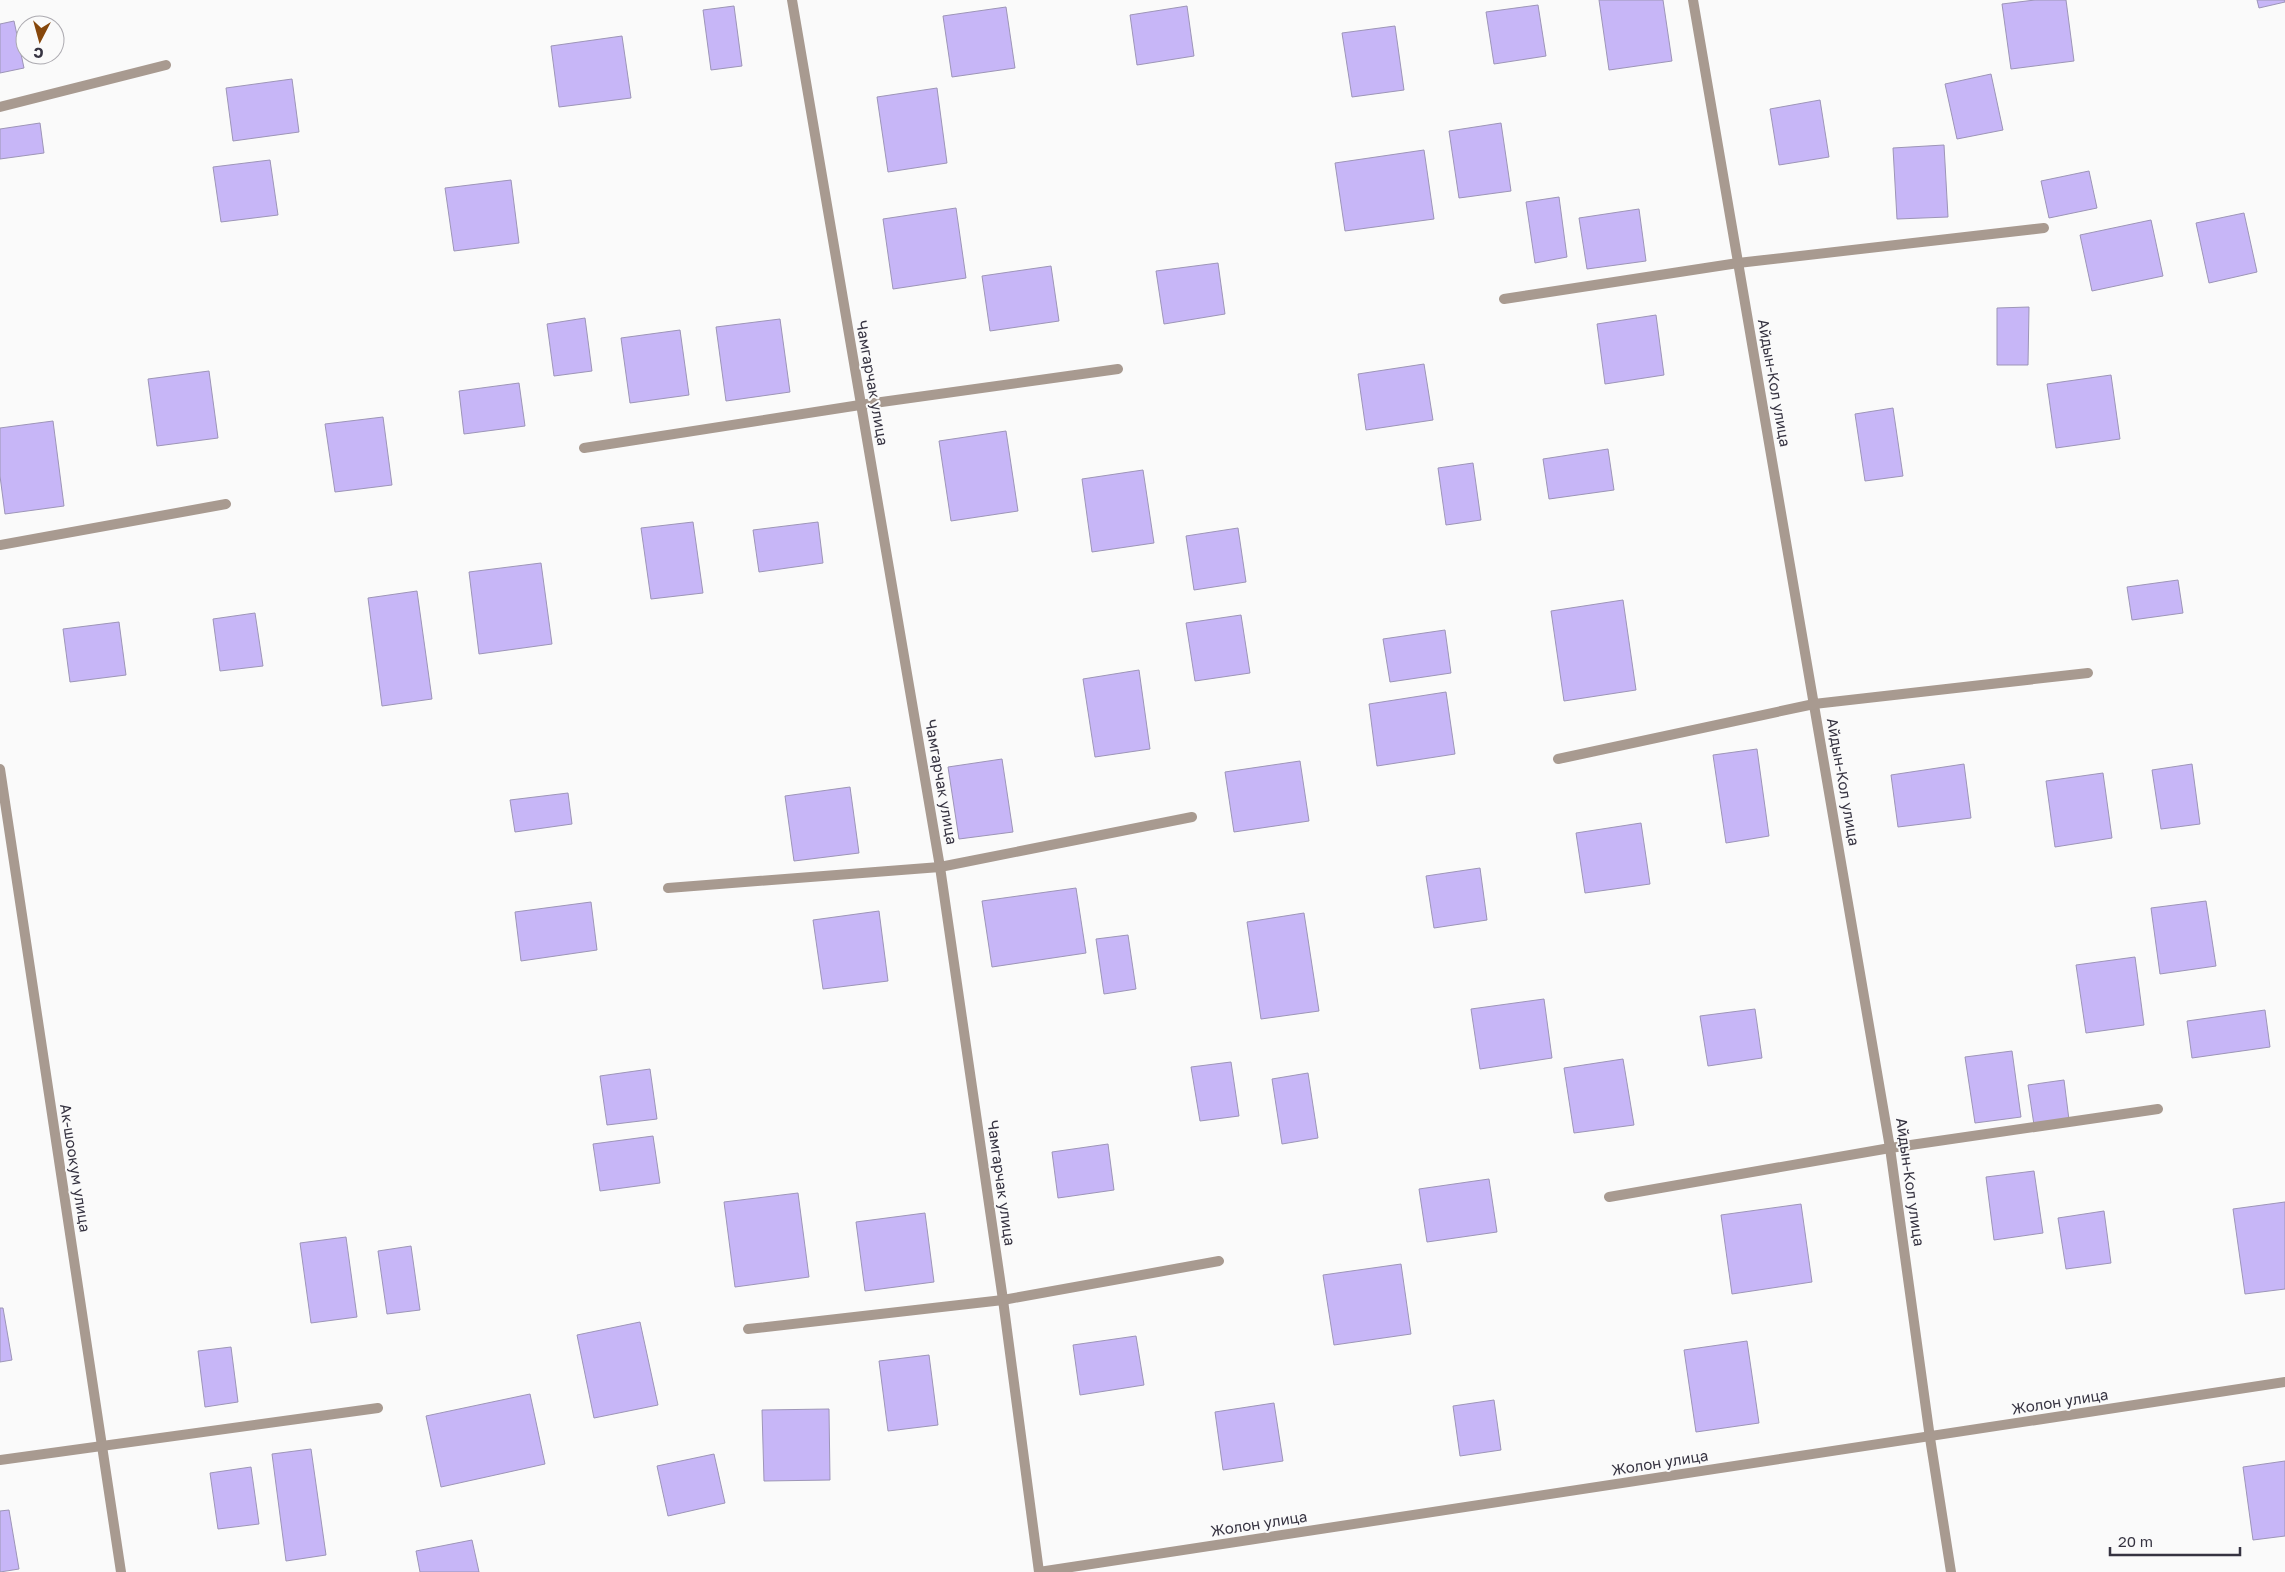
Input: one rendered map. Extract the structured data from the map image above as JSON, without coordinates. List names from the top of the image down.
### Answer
{
  "streets": {
    "street": [
      "Чамгарчак улица",
      "Айдын-Кол улица",
      "Ак-шоокум улица",
      "Жолон улица"
    ]
  },
  "crossings": [
    ["Чамгарчак улица", "Жолон улица"],
    ["Айдын-Кол улица", "Жолон улица"]
  ],
  "scale_bar": "20 m",
  "north": "bottom"
}
